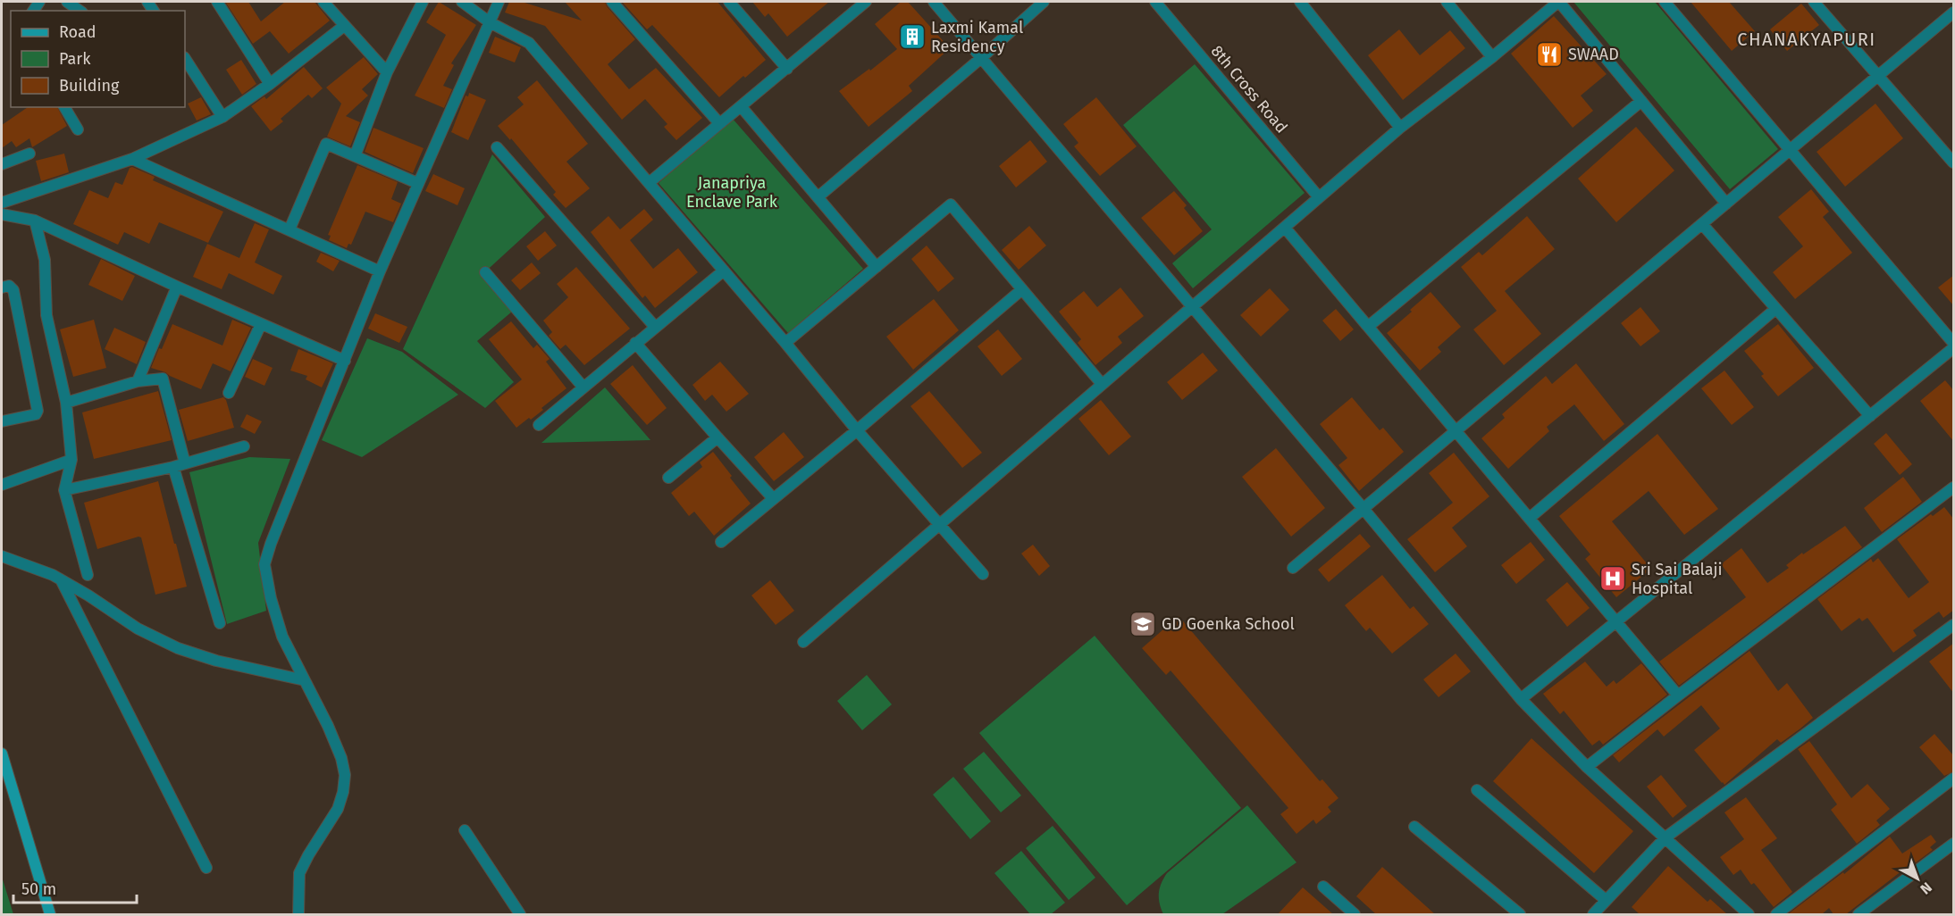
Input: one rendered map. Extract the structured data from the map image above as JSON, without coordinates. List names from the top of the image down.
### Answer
{
  "streets": {
    "street": ["8th Cross Road"]
  },
  "districts": ["CHANAKYAPURI"],
  "parks": ["Janapriya Enclave Park"],
  "places": {
    "building": ["Laxmi Kamal Residency"],
    "restaurant": ["SWAAD"],
    "hospital": ["Sri Sai Balaji Hospital"],
    "school or university": ["GD Goenka School"]
  },
  "legend": ["Road", "Park", "Building"],
  "scale_bar": "50 m",
  "north": "bottom right"
}
